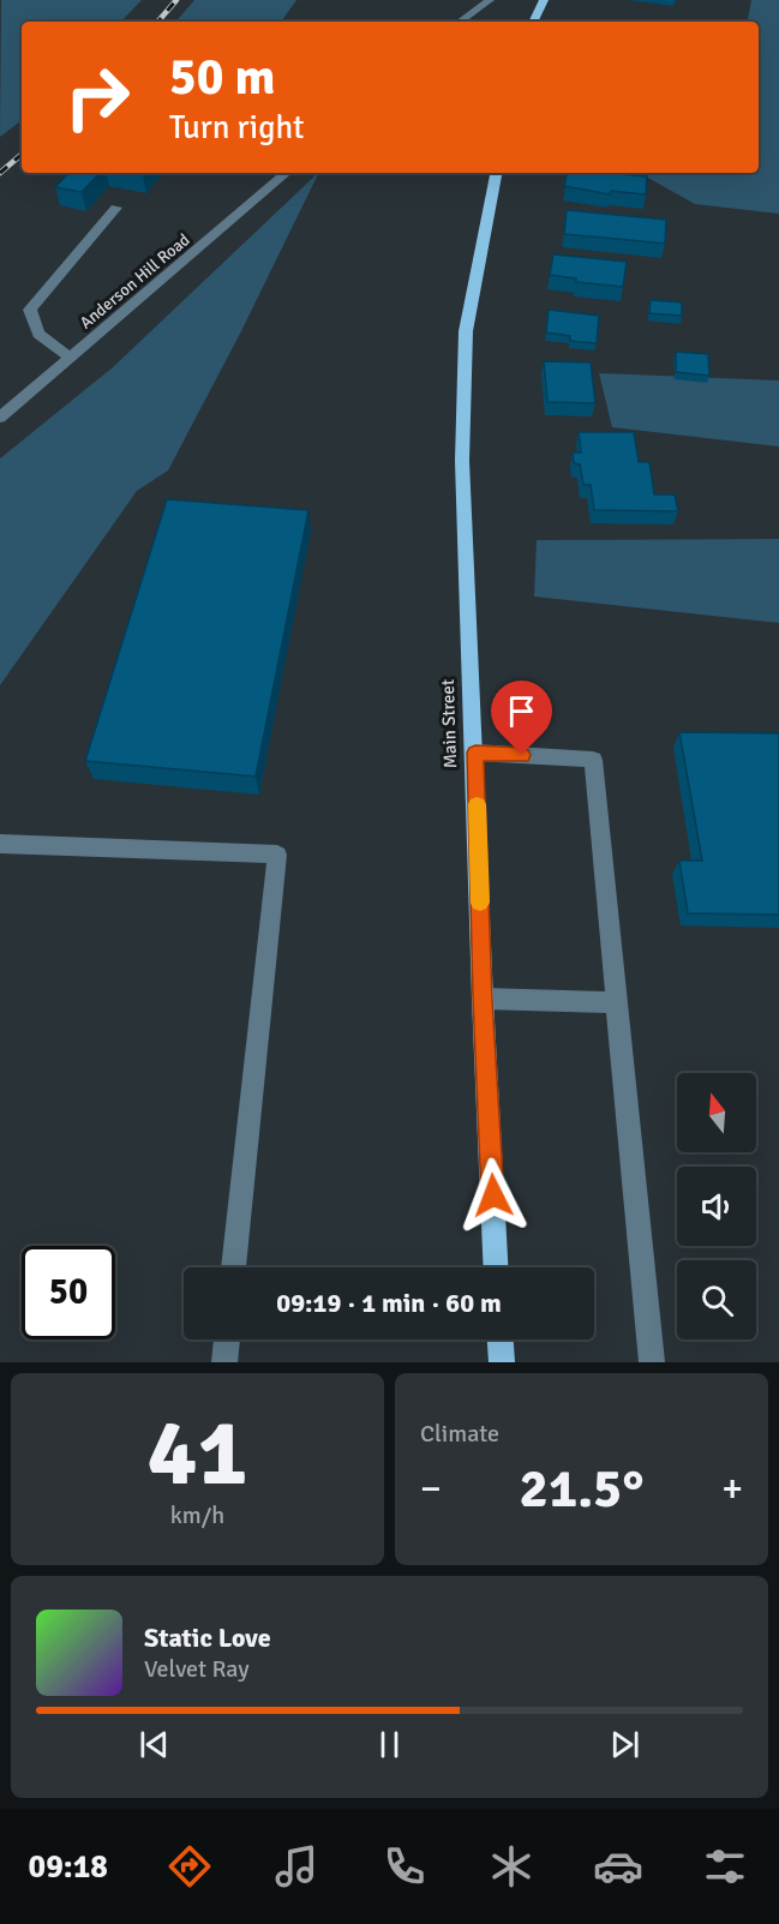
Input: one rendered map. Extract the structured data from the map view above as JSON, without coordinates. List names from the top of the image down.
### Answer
{
  "streets": {
    "main road": ["Main Street"],
    "street": ["Anderson Hill Road"]
  },
  "north": "top",
  "page": {
    "turn": ["50 m", "Turn right"],
    "limit": "50",
    "trip": "09:19 · 1 min · 60 m",
    "tile": [
      ["41", "km/h"],
      "Climate"
    ],
    "heat": ["−", "21.5°", "+"],
    "song": ["Static Love", "Velvet Ray"],
    "tabs": "09:18"
  }
}
